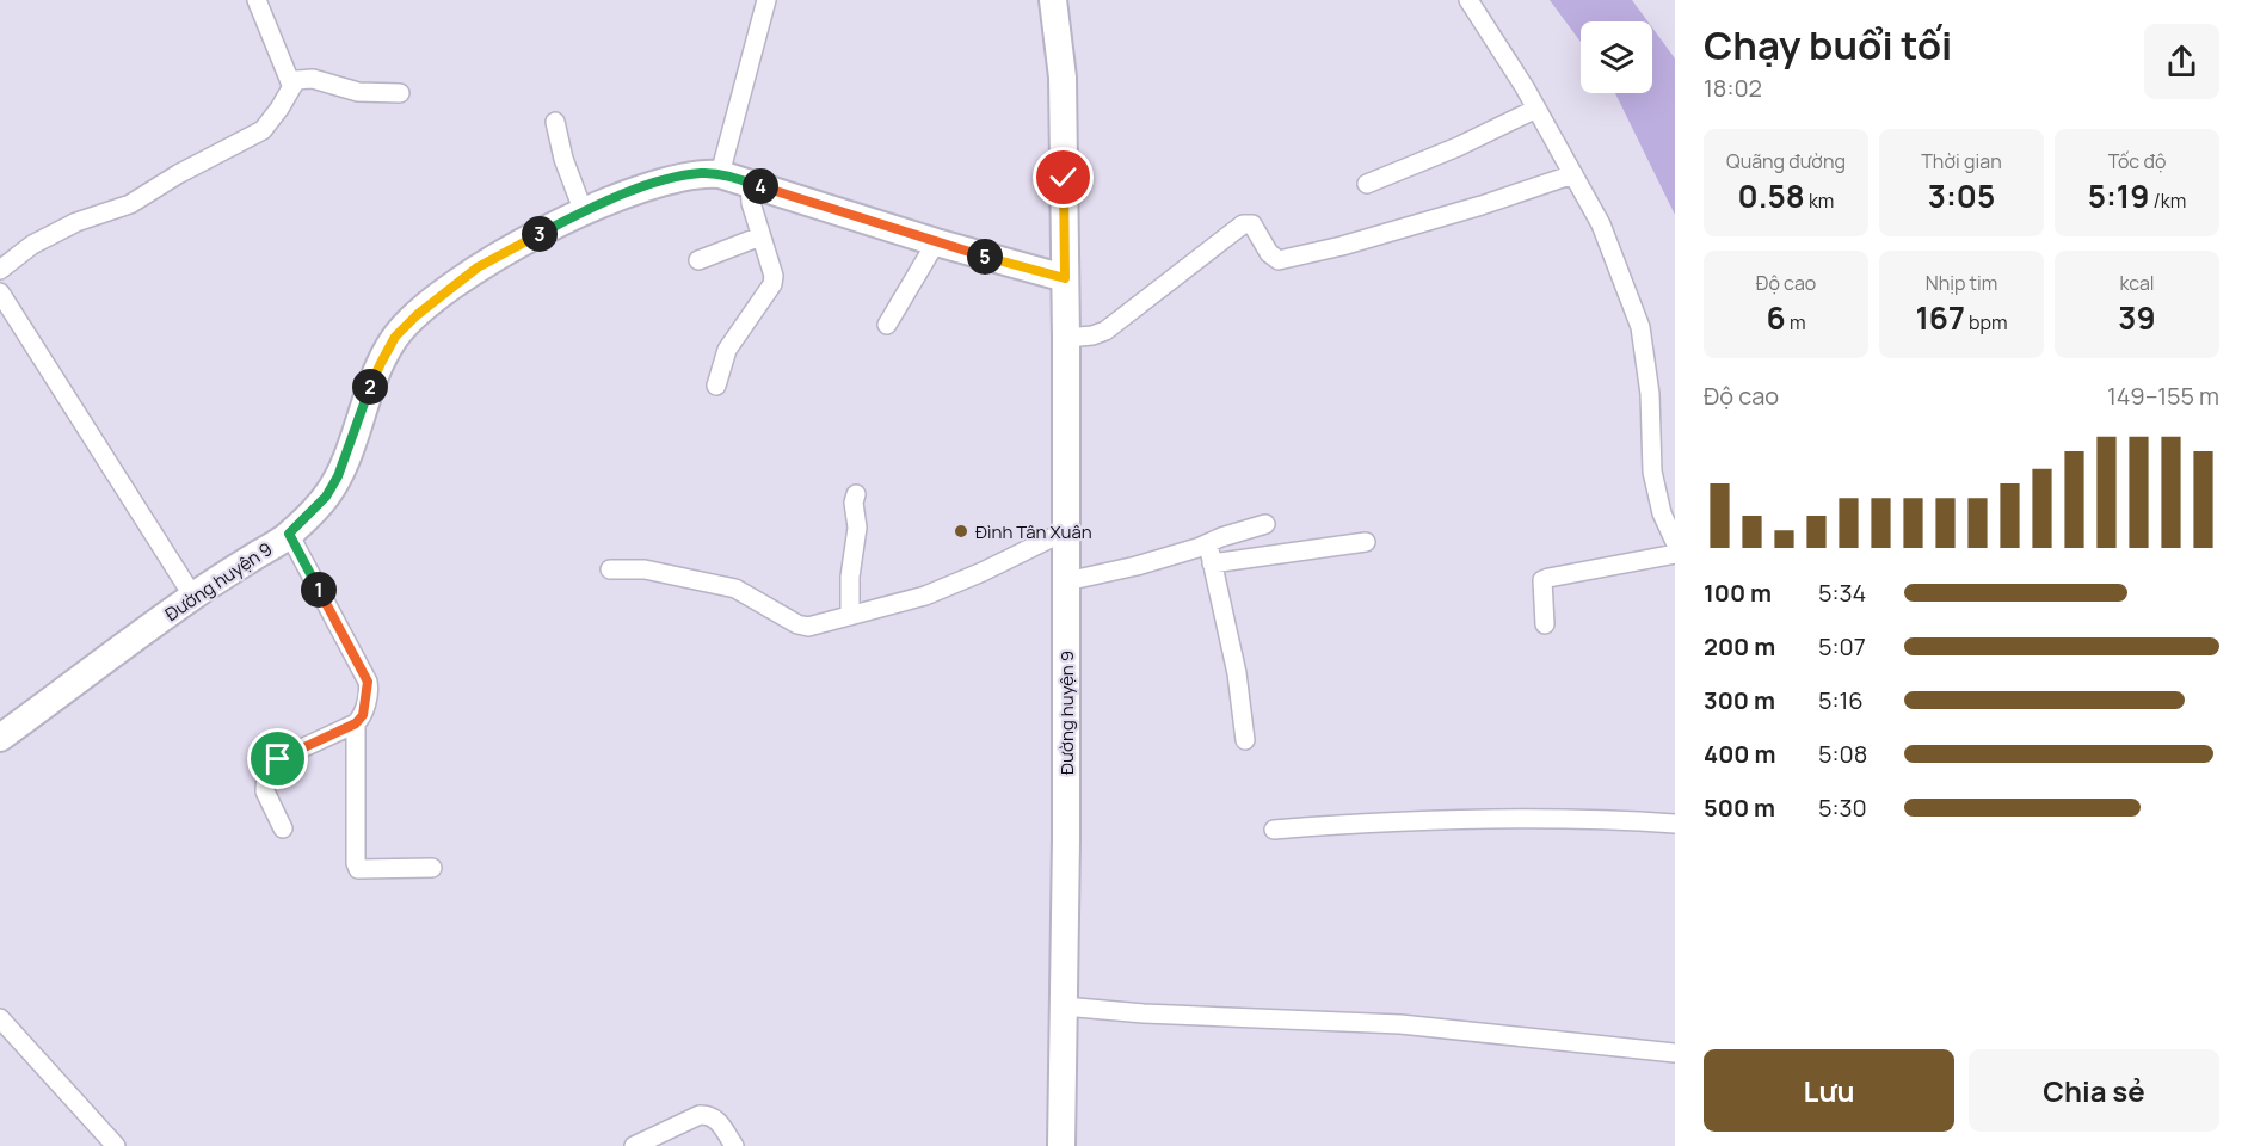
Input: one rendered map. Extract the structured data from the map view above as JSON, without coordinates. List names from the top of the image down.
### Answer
{
  "streets": {
    "street": ["Đường huyện 9"]
  },
  "places": ["Đình Tân Xuân"],
  "page": {
    "heading": ["Chạy buổi tối", "18:02"],
    "stats": [
      ["Quãng đường", "0.58 km"],
      ["Thời gian", "3:05"],
      ["Tốc độ", "5:19 /km"],
      ["Độ cao", "6 m"],
      ["Nhịp tim", "167 bpm"],
      ["kcal", "39"]
    ],
    "pins": [
      "4",
      "3",
      "5",
      "2",
      "1"
    ],
    "chart": ["Độ cao", "149–155 m"],
    "list": [
      {
        "name": "100 m",
        "note": "5:34"
      },
      {
        "name": "200 m",
        "note": "5:07"
      },
      {
        "name": "300 m",
        "note": "5:16"
      },
      {
        "name": "400 m",
        "note": "5:08"
      },
      {
        "name": "500 m",
        "note": "5:30"
      }
    ],
    "buttons": ["Lưu", "Chia sẻ"]
  }
}
